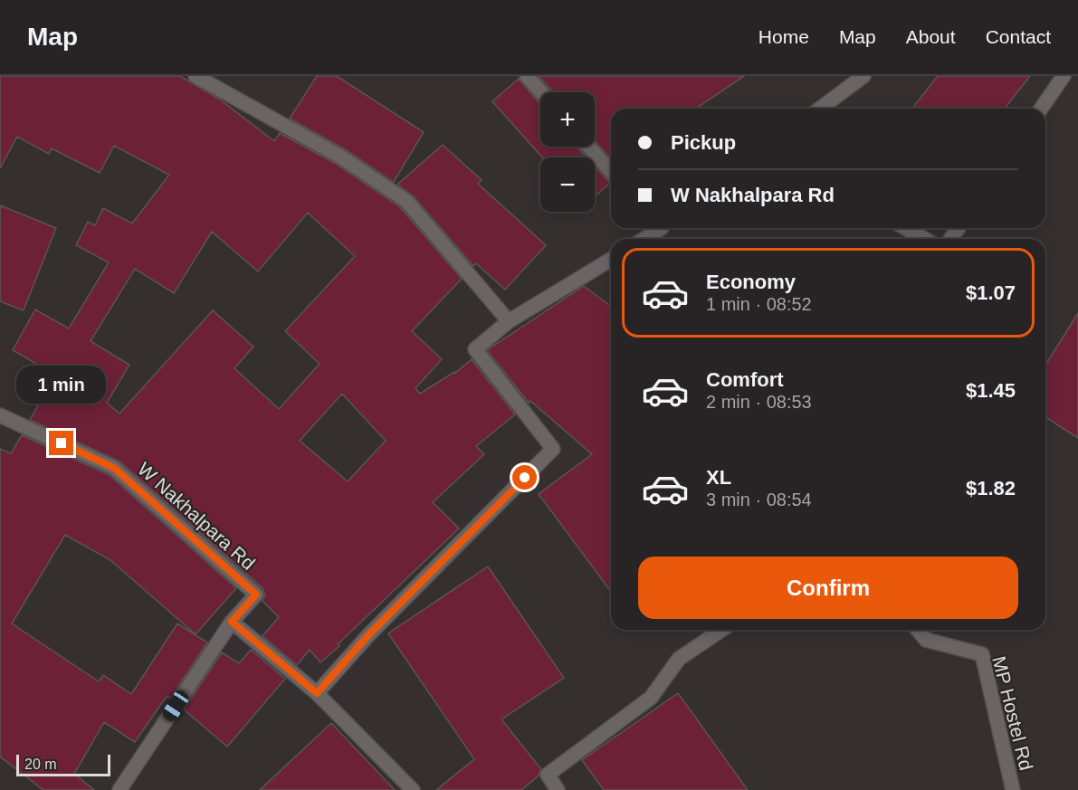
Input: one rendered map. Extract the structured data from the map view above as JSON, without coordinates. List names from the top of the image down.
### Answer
{
  "streets": {
    "street": ["W Nakhalpara Rd", "MP Hostel Rd"]
  },
  "scale_bar": "20 m",
  "page": {
    "header": "Map",
    "nav": [
      "Home",
      "Map",
      "About",
      "Contact"
    ],
    "map_buttons": ["+", "−"],
    "banner": ["Pickup", "W Nakhalpara Rd"],
    "list": [
      {
        "name": "Economy",
        "note": "1 min · 08:52",
        "value": "$1.07"
      },
      {
        "name": "Comfort",
        "note": "2 min · 08:53",
        "value": "$1.45"
      },
      {
        "name": "XL",
        "note": "3 min · 08:54",
        "value": "$1.82"
      }
    ],
    "bubble": "1 min",
    "buttons": "Confirm",
    "scale": "20 m"
  }
}
